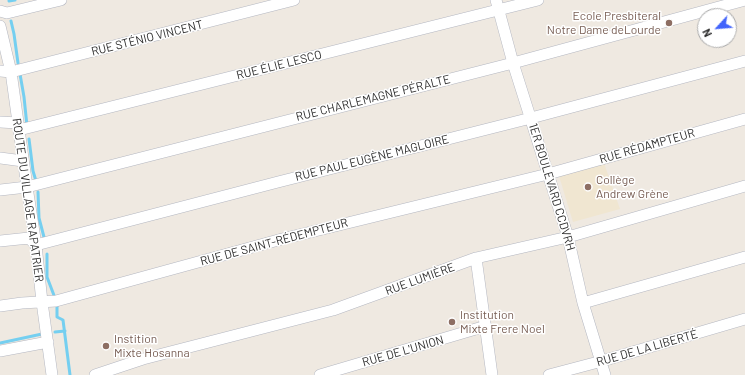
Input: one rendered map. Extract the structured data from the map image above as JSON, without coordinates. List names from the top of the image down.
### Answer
{
  "streets": {
    "street": [
      "RUE STÉNIO VINCENT",
      "RUE ÉLIE LESCO",
      "RUE CHARLEMAGNE PÉRALTE",
      "RUE RÉDAMPTEUR",
      "RUE PAUL EUGÈNE MAGLOIRE",
      "1ER BOULEVARD CCDVRH",
      "ROUTE DU VILLAGE RAPATRIER",
      "RUE DE SAINT-RÉDEMPTEUR",
      "RUE LUMIÈRE",
      "RUE DE LA LIBERTÉ",
      "RUE DE L'UNION"
    ]
  },
  "crossings": [
    ["RUE STÉNIO VINCENT", "ROUTE DU VILLAGE RAPATRIER"],
    ["RUE ÉLIE LESCO", "1ER BOULEVARD CCDVRH"],
    ["RUE ÉLIE LESCO", "ROUTE DU VILLAGE RAPATRIER"],
    ["RUE CHARLEMAGNE PÉRALTE", "1ER BOULEVARD CCDVRH"],
    ["RUE CHARLEMAGNE PÉRALTE", "ROUTE DU VILLAGE RAPATRIER"],
    ["RUE RÉDAMPTEUR", "1ER BOULEVARD CCDVRH"],
    ["RUE RÉDAMPTEUR", "RUE DE SAINT-RÉDEMPTEUR"],
    ["RUE PAUL EUGÈNE MAGLOIRE", "1ER BOULEVARD CCDVRH"],
    ["RUE PAUL EUGÈNE MAGLOIRE", "ROUTE DU VILLAGE RAPATRIER"],
    ["1ER BOULEVARD CCDVRH", "RUE DE SAINT-RÉDEMPTEUR"],
    ["1ER BOULEVARD CCDVRH", "RUE LUMIÈRE"],
    ["1ER BOULEVARD CCDVRH", "RUE DE LA LIBERTÉ"],
    ["ROUTE DU VILLAGE RAPATRIER", "RUE DE SAINT-RÉDEMPTEUR"]
  ],
  "places": [
    "Ecole Presbiteral Notre Dame deLourde",
    "Collège Andrew Grène",
    "Institution Mixte Frere Noel",
    "Instition Mixte Hosanna"
  ],
  "north": "bottom left"
}
